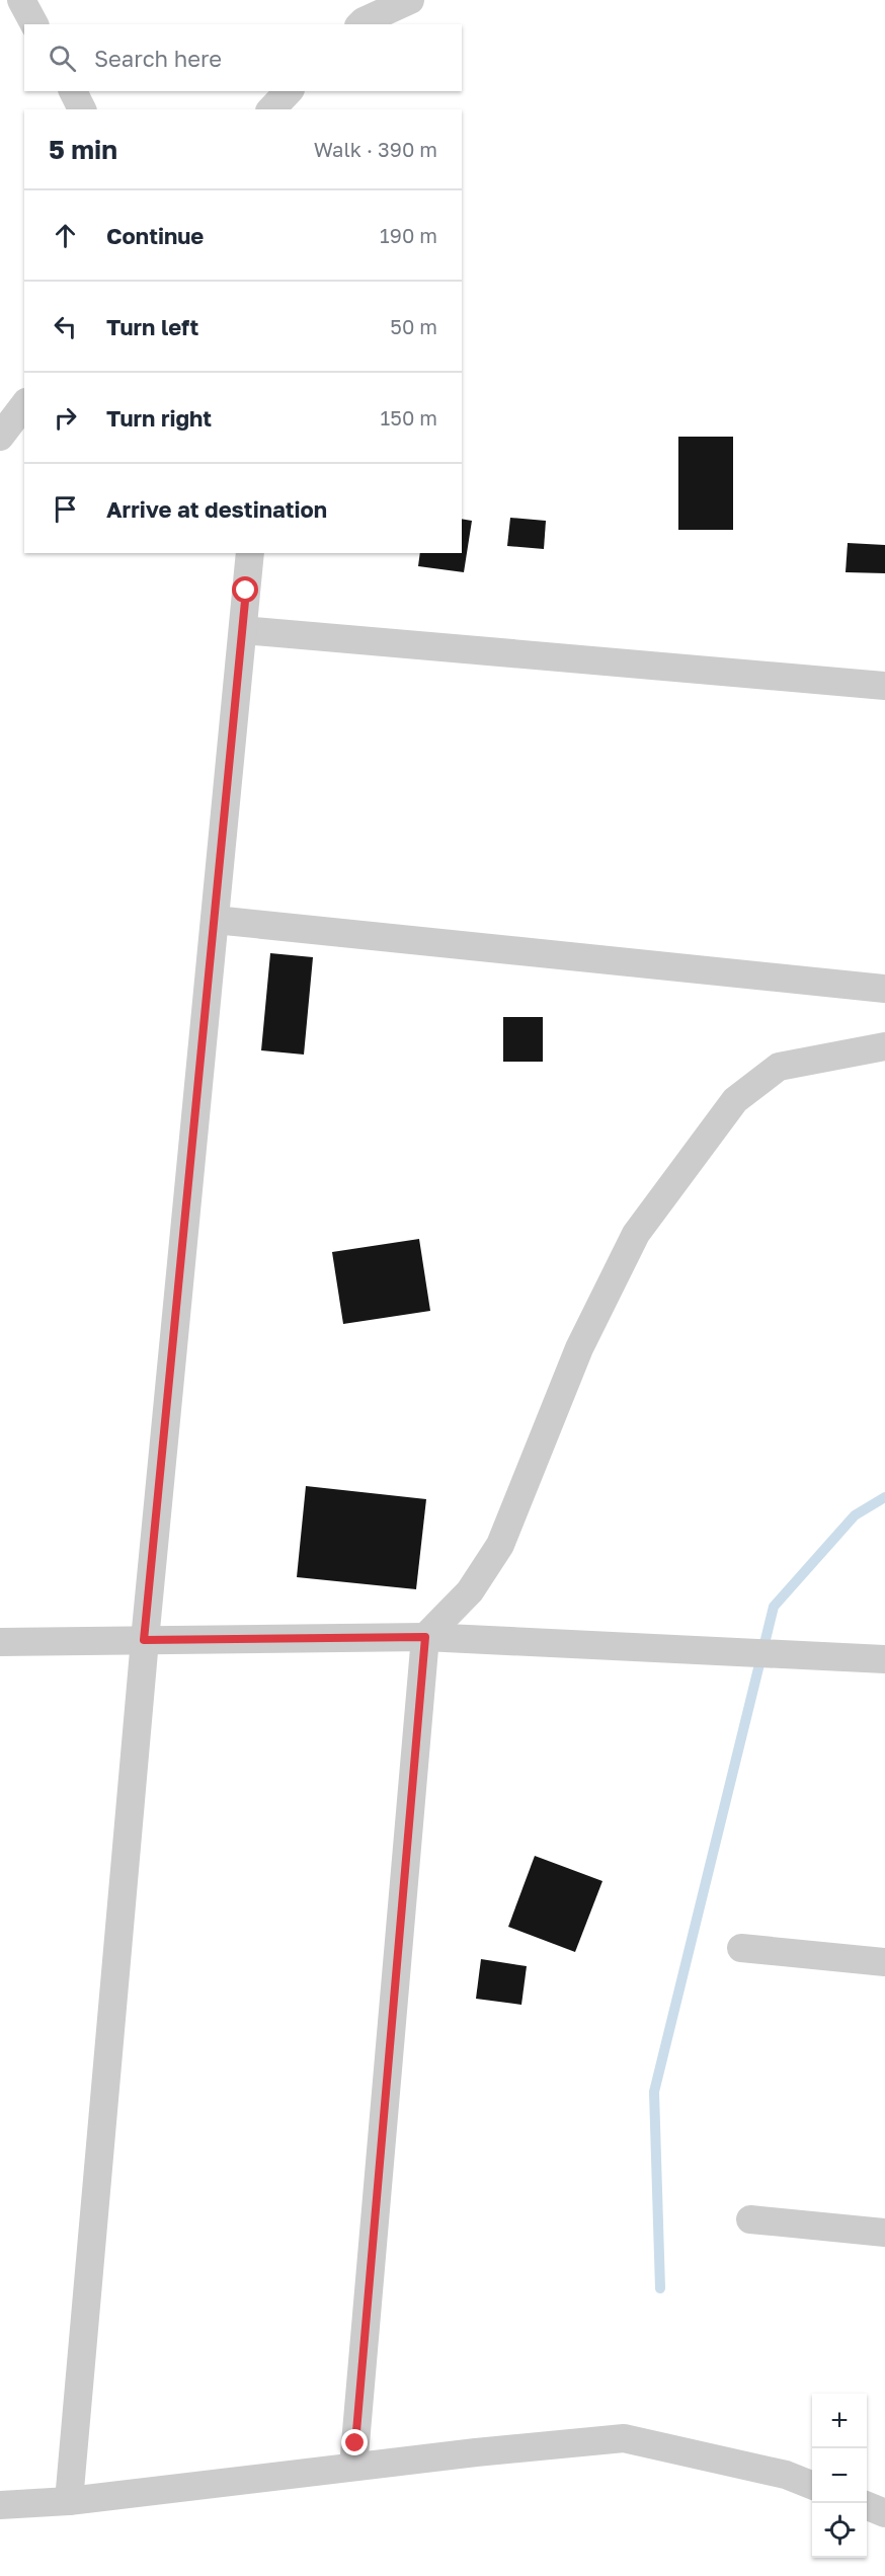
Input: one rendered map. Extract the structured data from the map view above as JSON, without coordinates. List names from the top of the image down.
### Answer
{
  "page": {
    "search": "Search here",
    "heading": ["5 min", "Walk · 390 m"],
    "list": [
      ["Continue", "190 m"],
      ["Turn left", "50 m"],
      ["Turn right", "150 m"],
      "Arrive at destination"
    ],
    "map_buttons": ["+", "−"]
  }
}
